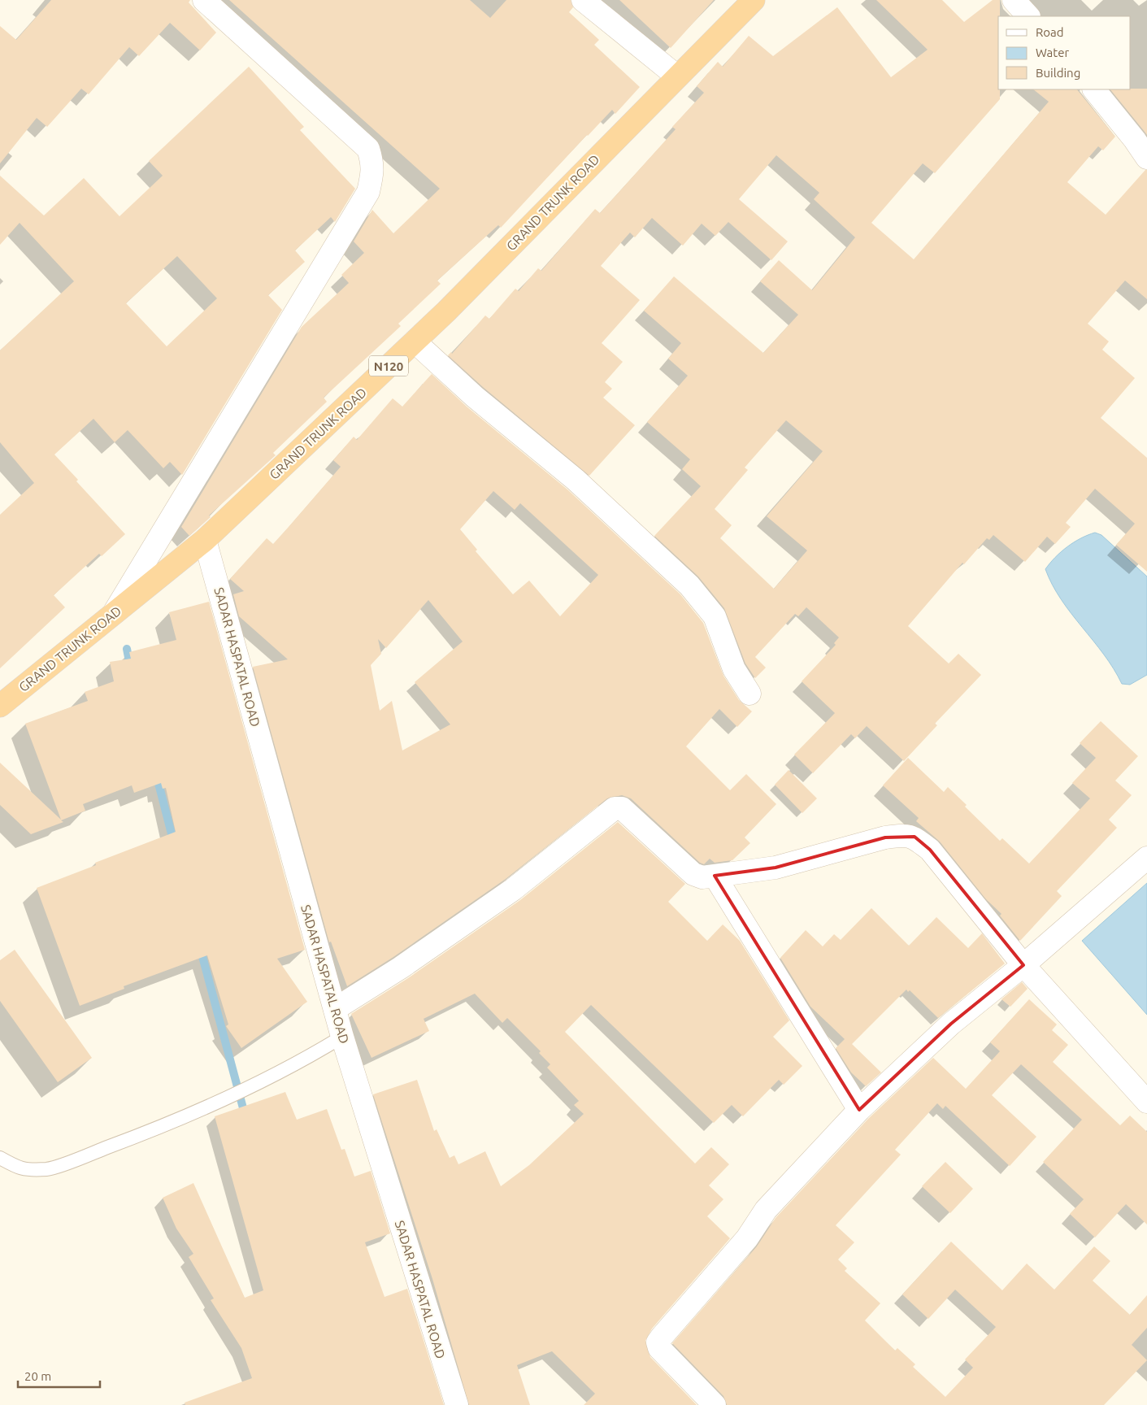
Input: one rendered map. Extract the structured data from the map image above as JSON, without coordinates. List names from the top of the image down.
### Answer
{
  "streets": {
    "highway": ["GRAND TRUNK ROAD", "N120"],
    "street": ["SADAR HASPATAL ROAD"]
  },
  "crossings": [
    ["GRAND TRUNK ROAD", "SADAR HASPATAL ROAD"]
  ],
  "legend": ["Road", "Water", "Building"],
  "scale_bar": "20 m"
}
